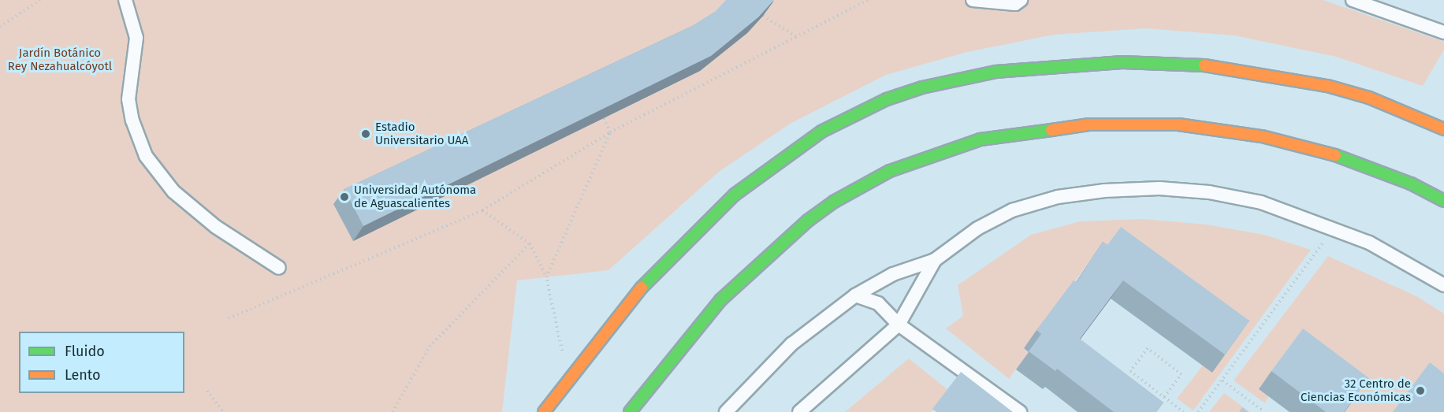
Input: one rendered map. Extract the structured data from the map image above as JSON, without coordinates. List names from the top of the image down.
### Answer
{
  "parks": ["Jardín Botánico Rey Nezahualcóyotl"],
  "places": ["Estadio Universitario UAA", "Universidad Autónoma de Aguascalientes", "32 Centro de Ciencias Económicas"],
  "legend": ["Fluido", "Lento"]
}
